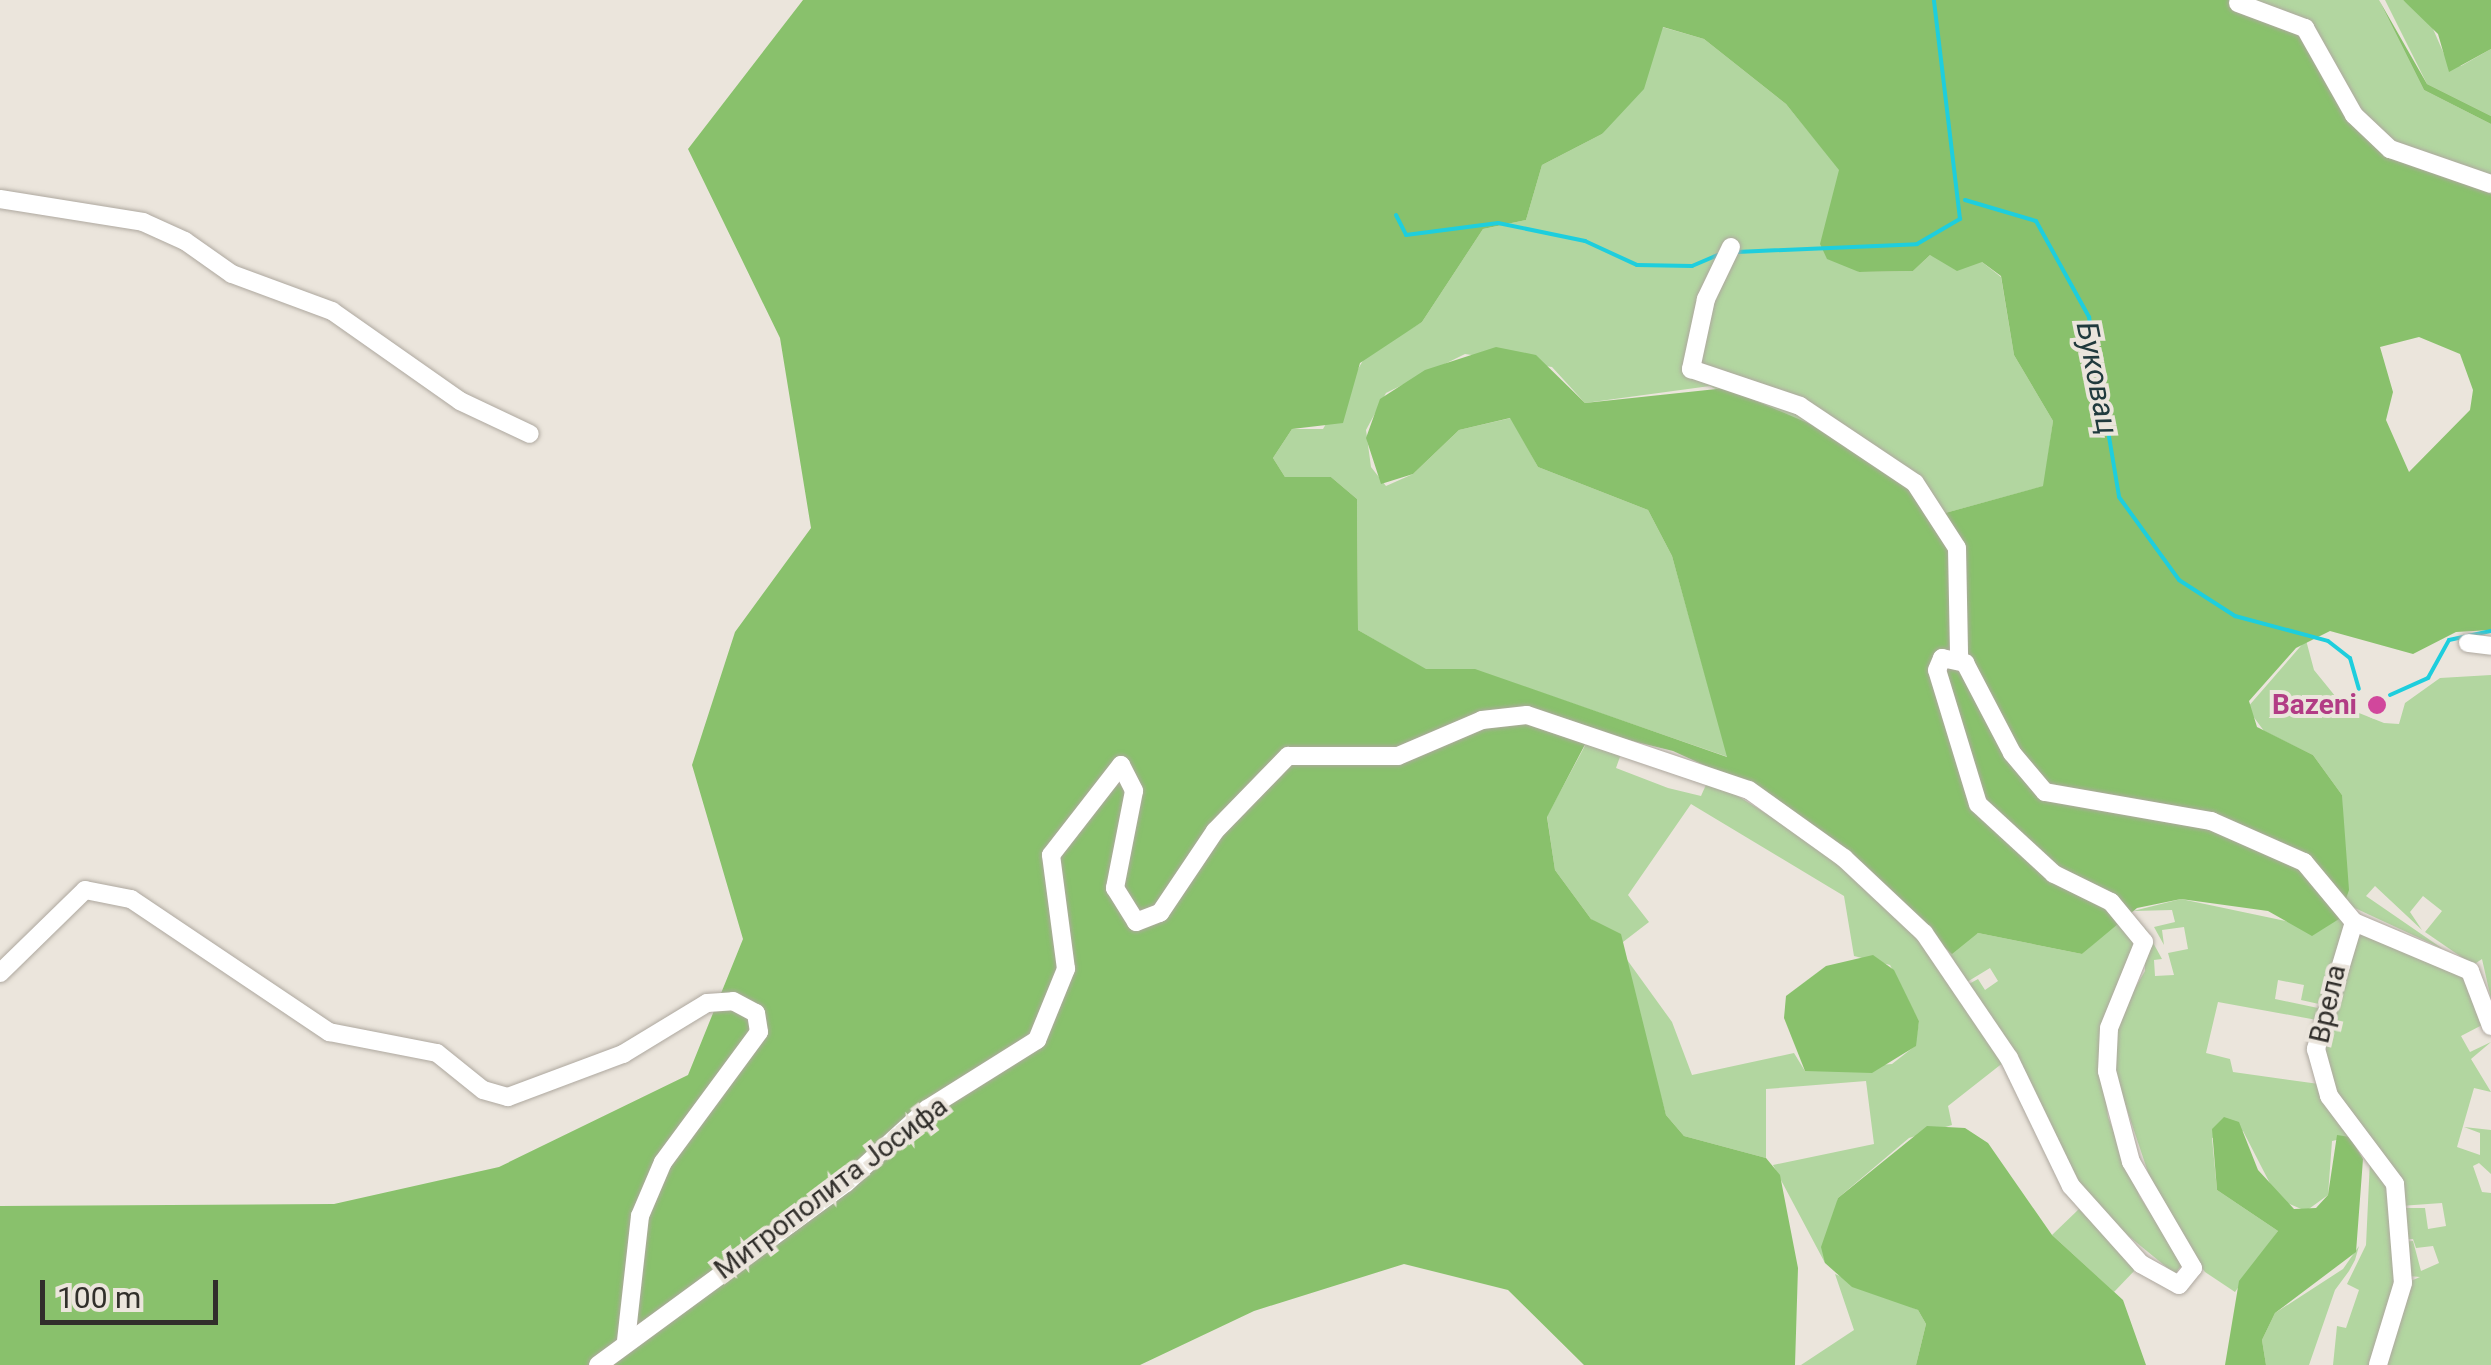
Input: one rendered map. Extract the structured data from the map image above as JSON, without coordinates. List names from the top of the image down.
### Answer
{
  "streets": {
    "street": ["Врела", "Митрополита Јосифа"]
  },
  "water": ["Буковац"],
  "places": ["Bazeni"],
  "scale_bar": "100 m"
}
